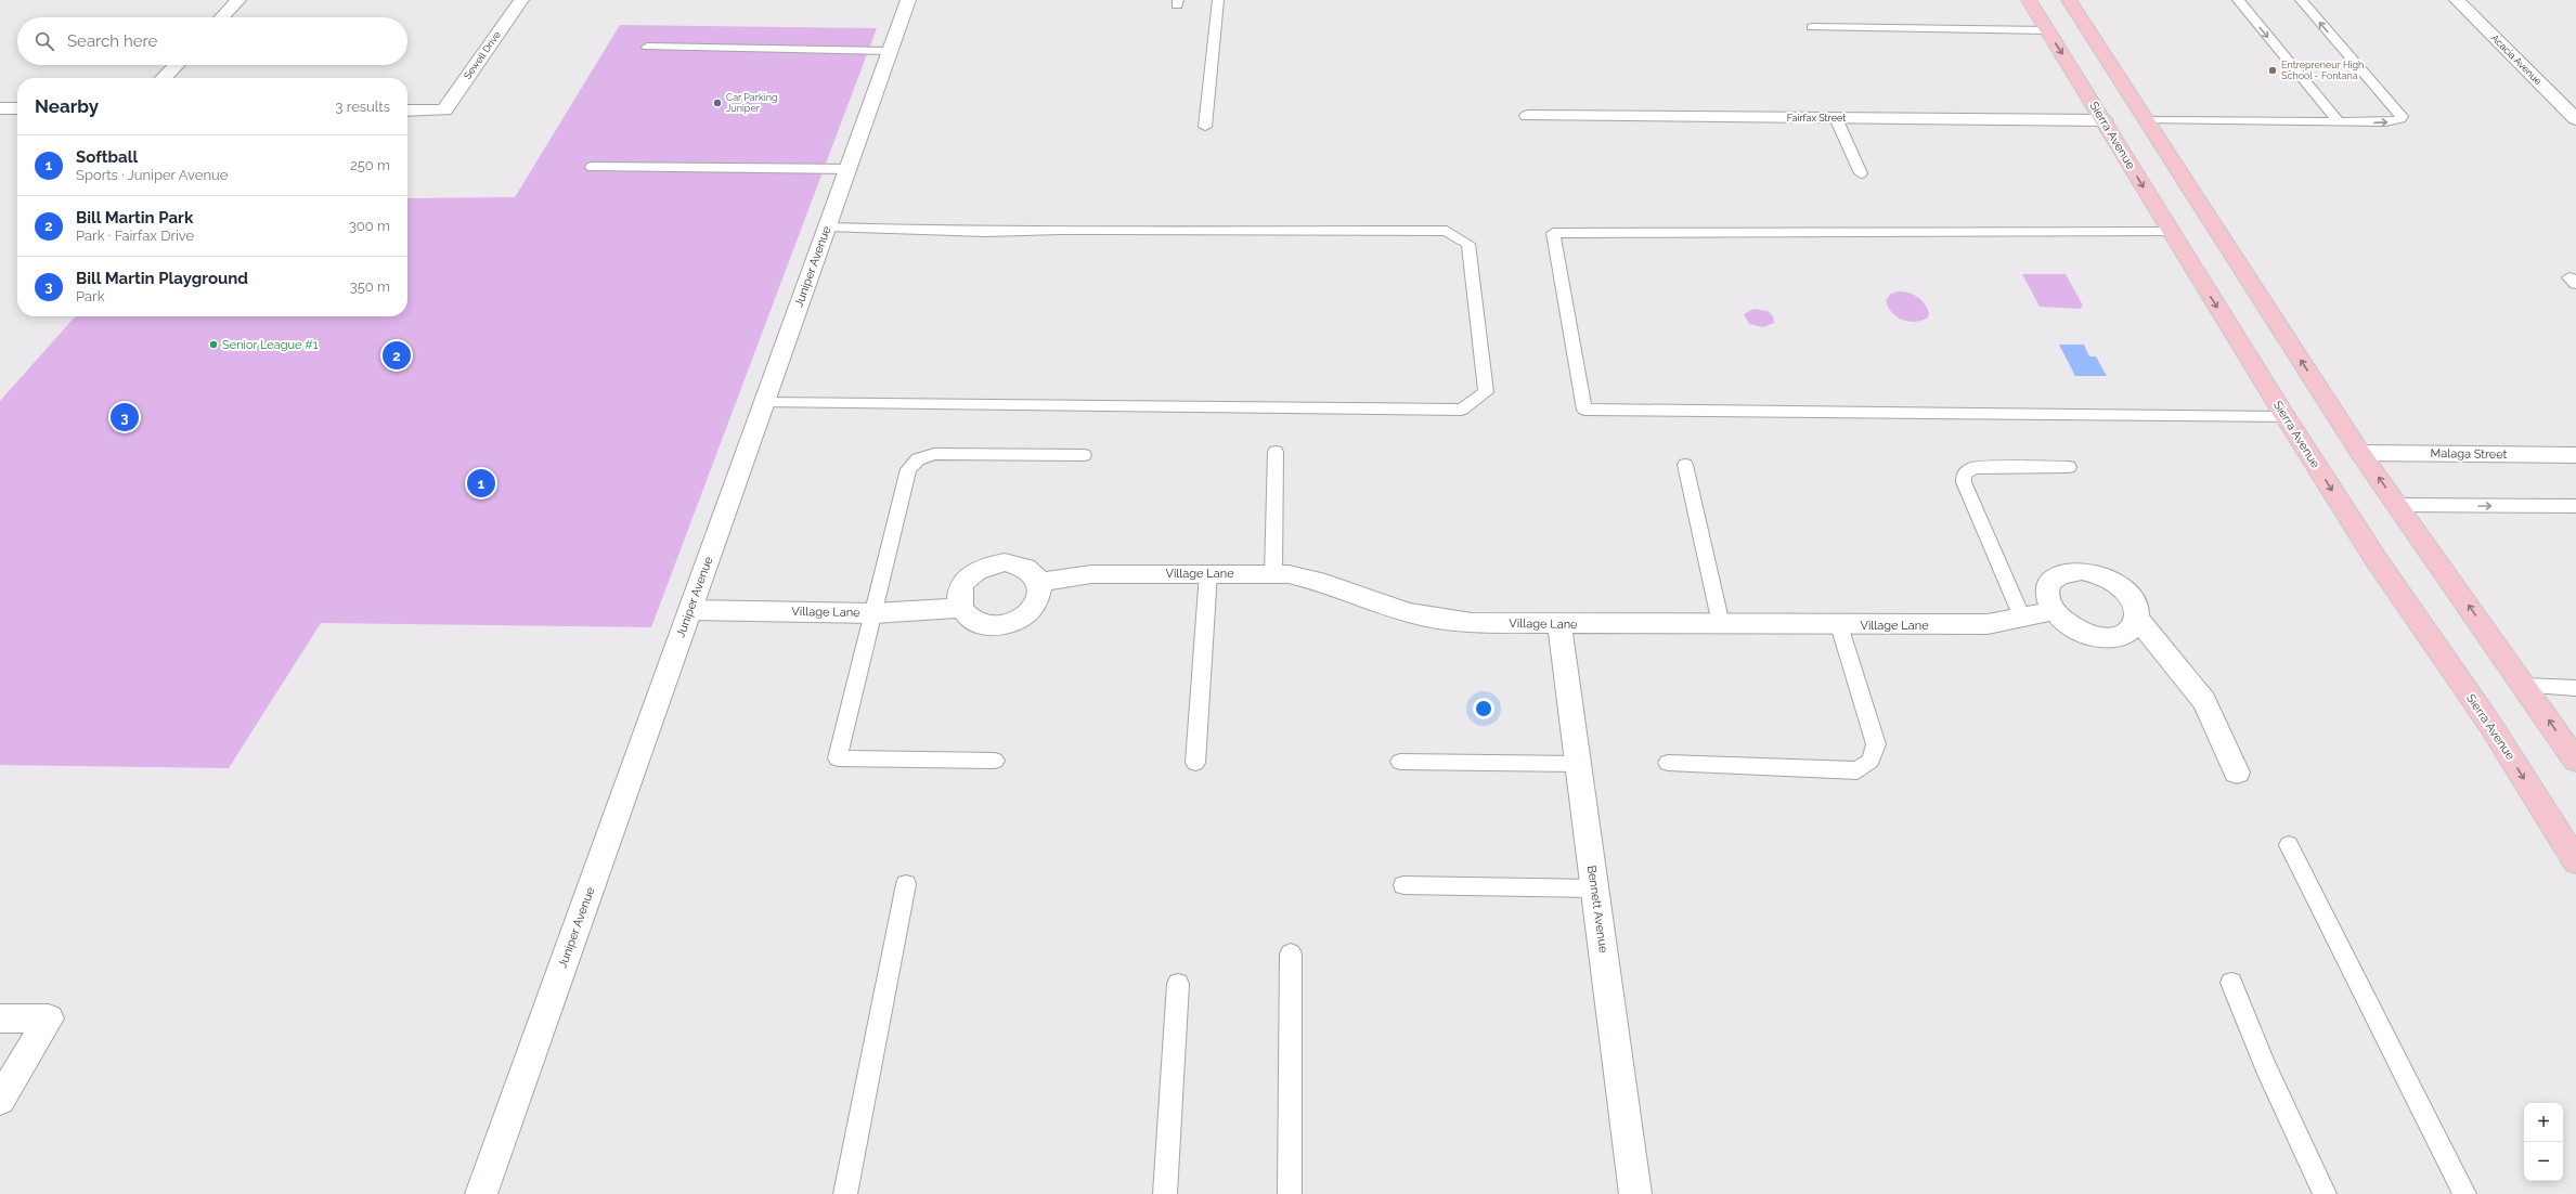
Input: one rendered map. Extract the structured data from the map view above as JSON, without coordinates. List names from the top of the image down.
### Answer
{
  "streets": {
    "main road": ["Sierra Avenue"],
    "street": [
      "Sewell Drive",
      "Acacia Avenue",
      "Fairfax Street",
      "Juniper Avenue",
      "Malaga Street",
      "Village Lane",
      "Bennett Avenue"
    ]
  },
  "crossings": [
    ["Fairfax Street", "Sierra Avenue"],
    ["Juniper Avenue", "Village Lane"],
    ["Village Lane", "Bennett Avenue"]
  ],
  "places": ["Entrepreneur High School - Fontana", "Car Parking Juniper", "Senior League #1"],
  "page": {
    "search": "Search here",
    "heading": ["Nearby", "3 results"],
    "list": [
      {
        "mark": "1",
        "name": "Softball",
        "note": "Sports · Juniper Avenue",
        "value": "250 m"
      },
      {
        "mark": "2",
        "name": "Bill Martin Park",
        "note": "Park · Fairfax Drive",
        "value": "300 m"
      },
      {
        "mark": "3",
        "name": "Bill Martin Playground",
        "note": "Park",
        "value": "350 m"
      }
    ],
    "pins": ["2", "3", "1"],
    "map_buttons": ["+", "−"]
  }
}
